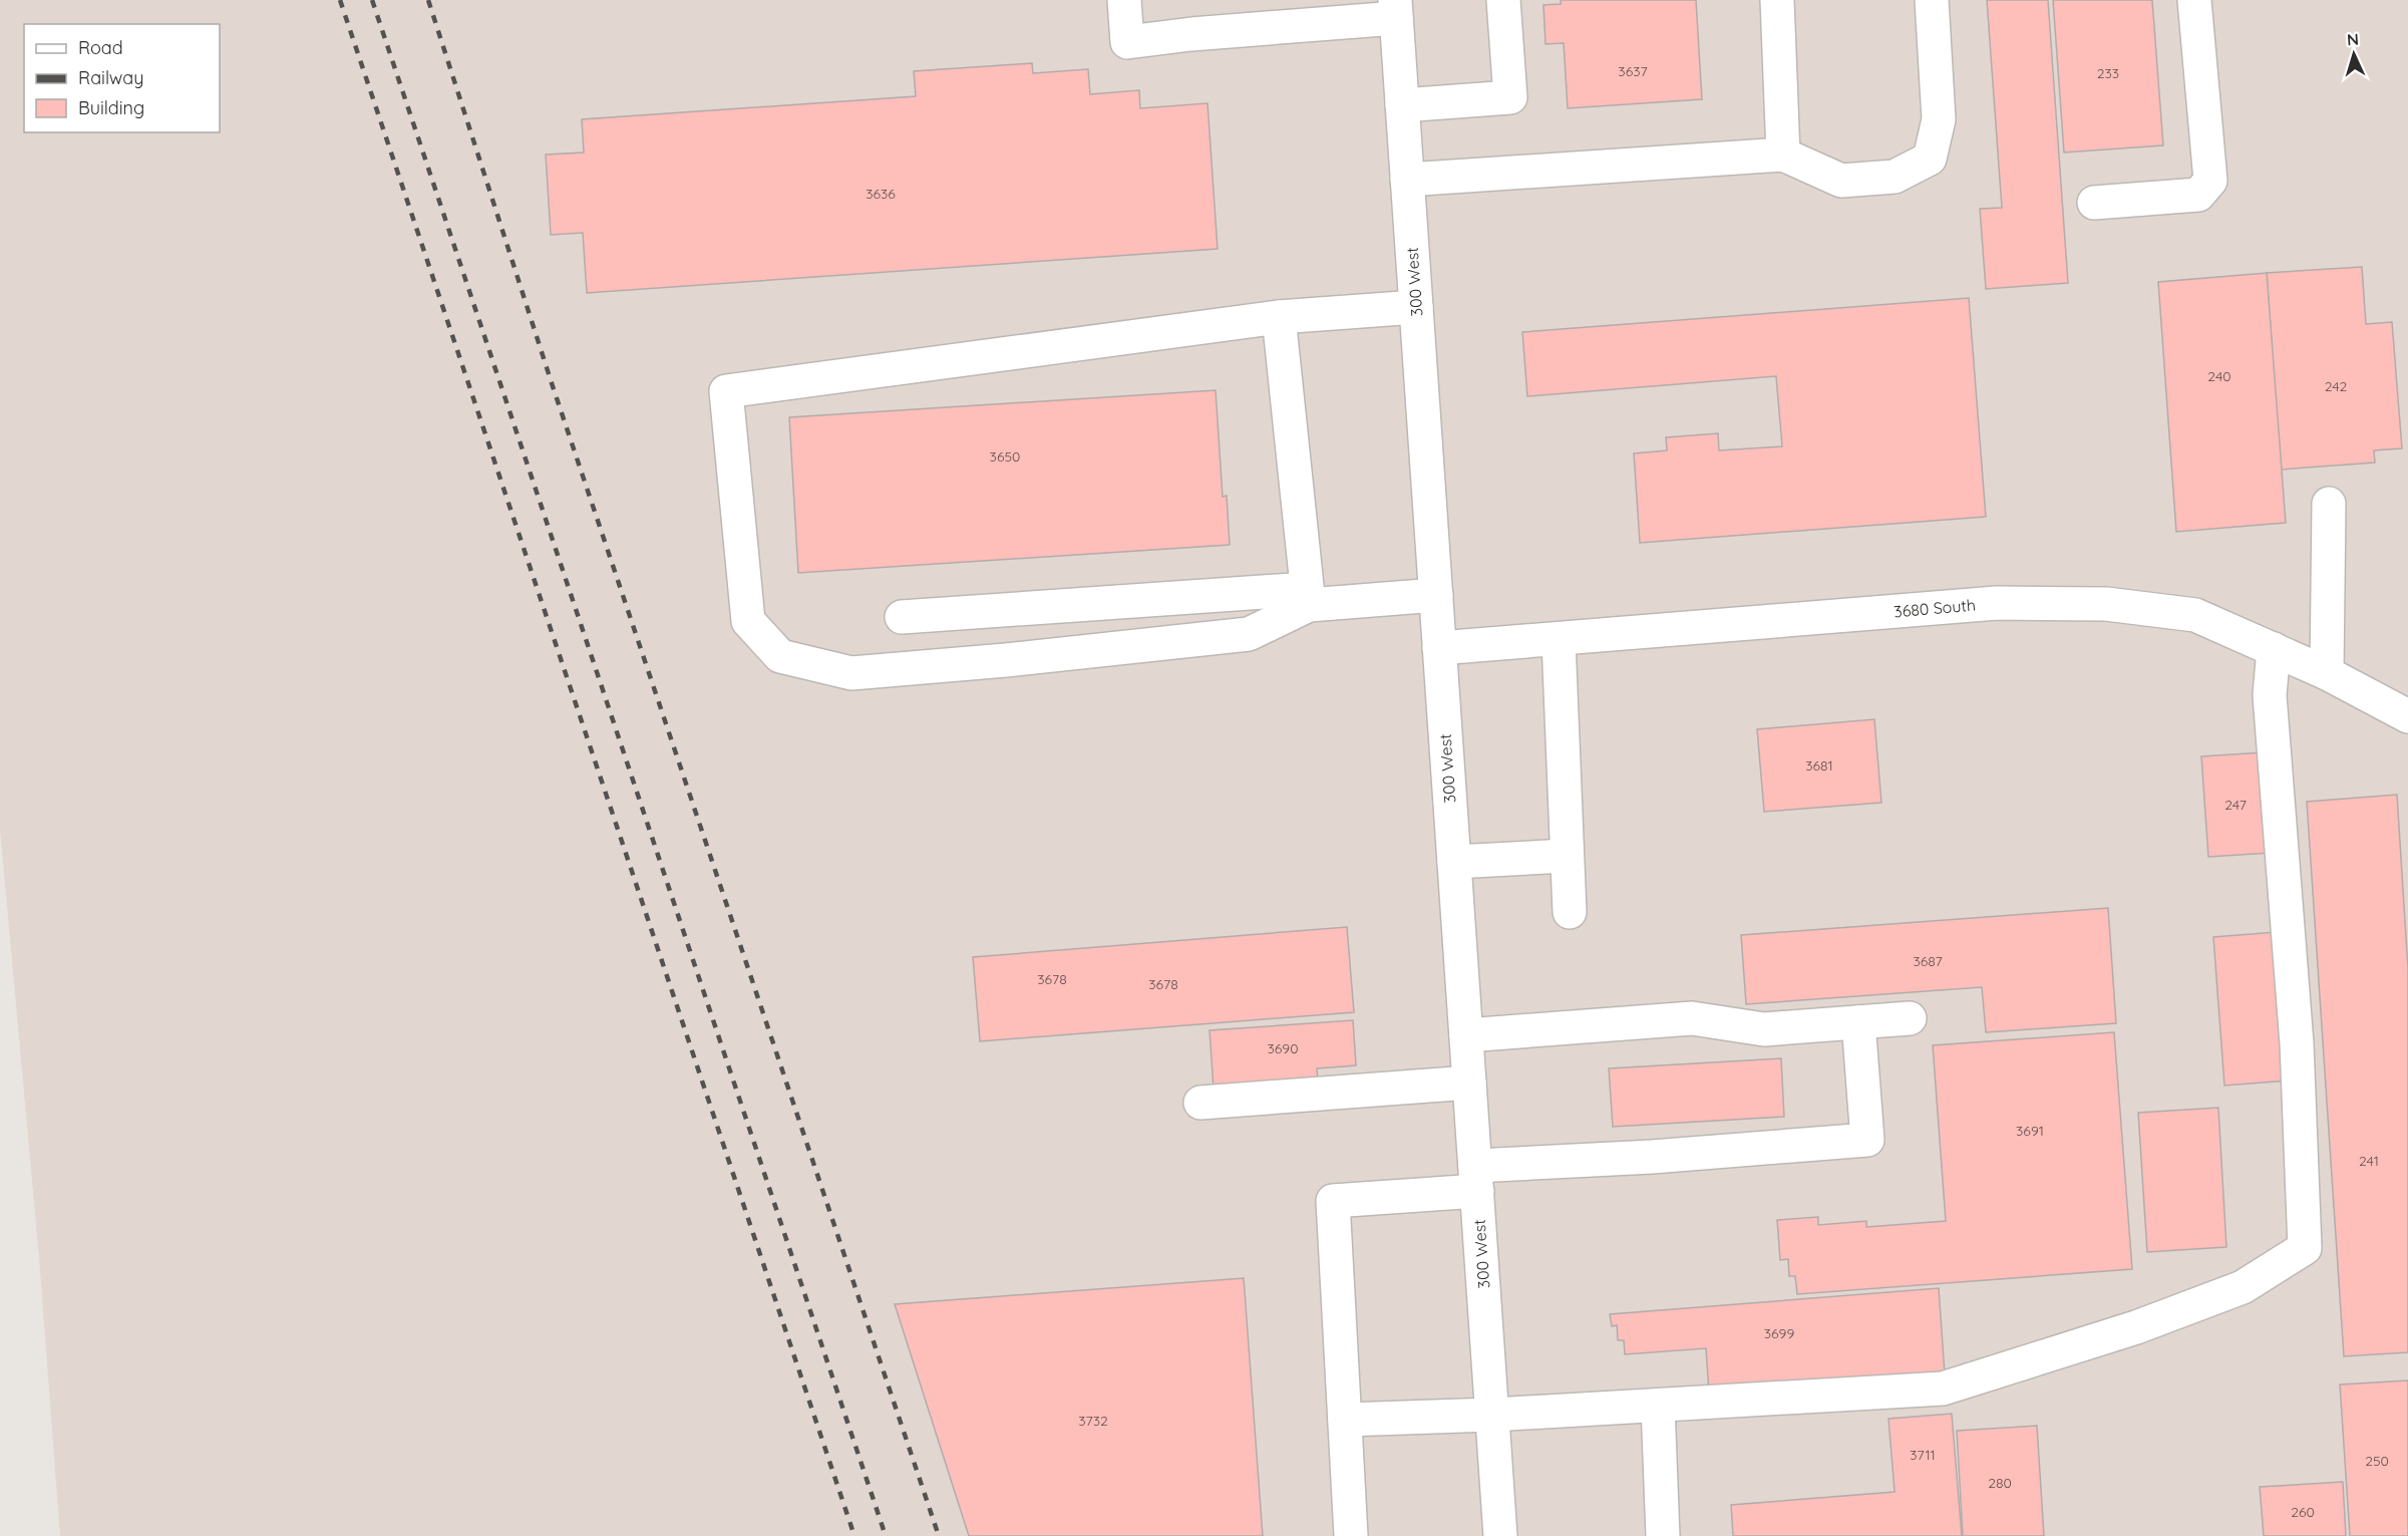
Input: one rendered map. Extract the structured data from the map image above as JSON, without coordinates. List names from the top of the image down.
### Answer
{
  "streets": {
    "street": ["300 West", "3680 South"]
  },
  "crossings": [
    ["300 West", "3680 South"]
  ],
  "house_numbers": [
    "3637",
    "233",
    "3636",
    "240",
    "242",
    "3650",
    "3681",
    "247",
    "3687",
    "3678",
    "3678",
    "3690",
    "3691",
    "241",
    "3699",
    "3732",
    "3711",
    "250",
    "280",
    "260"
  ],
  "legend": ["Road", "Railway", "Building"],
  "north": "top"
}
